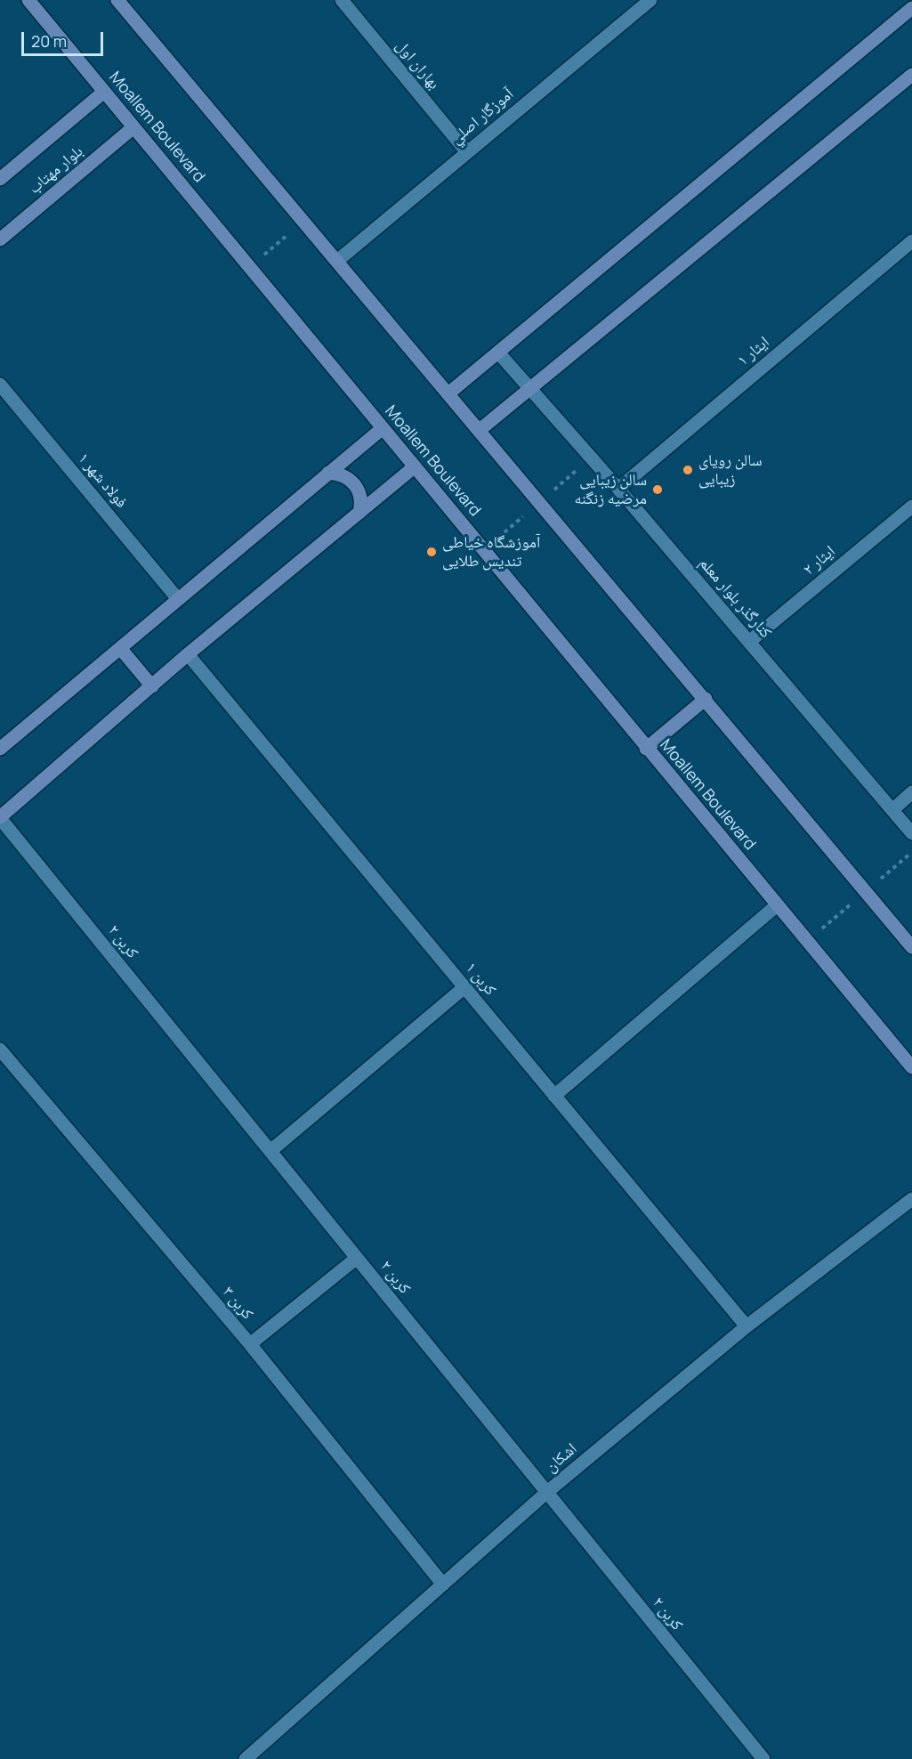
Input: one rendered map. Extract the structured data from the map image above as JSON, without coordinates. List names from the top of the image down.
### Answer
{
  "streets": {
    "main road": ["Moallem Boulevard", "بلوار مهتاب"],
    "street": [
      "بهاران اول",
      "آموزگار اصلي",
      "ایثار ۱",
      "فولاد شهر ۱",
      "ایثار ۲",
      "کنارگذر بلوار معلم",
      "کربن ۲",
      "کربن ۱",
      "کربن ۳",
      "اشکان"
    ]
  },
  "crossings": [
    ["بهاران اول", "آموزگار اصلي"],
    ["Moallem Boulevard", "بلوار مهتاب"],
    ["ایثار ۱", "کنارگذر بلوار معلم"],
    ["ایثار ۲", "کنارگذر بلوار معلم"],
    ["کربن ۲", "اشکان"],
    ["کربن ۱", "اشکان"],
    ["کربن ۳", "اشکان"]
  ],
  "places": ["سالن رویای زیبایی", "سالن زیبایی مرضیه زنگنه", "آموزشگاه خیاطی تندیس طلایی"],
  "scale_bar": "20 m"
}
